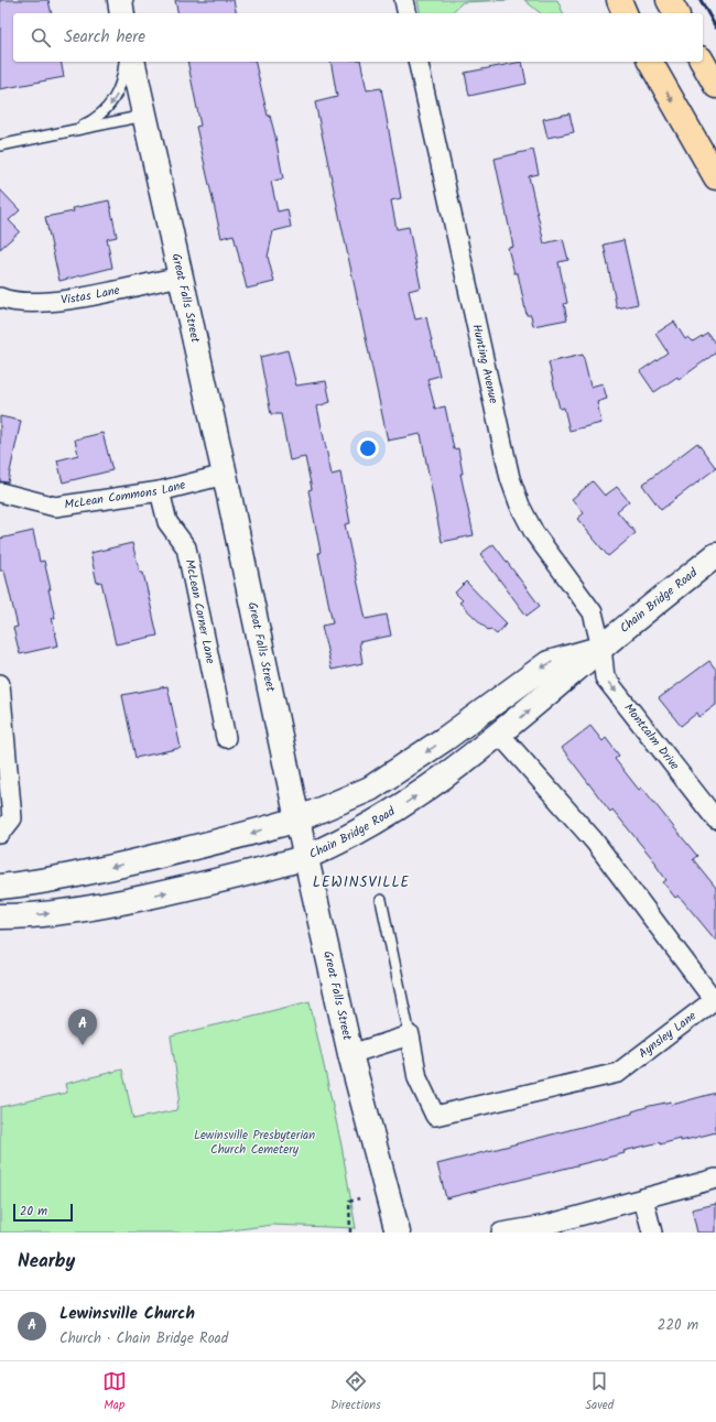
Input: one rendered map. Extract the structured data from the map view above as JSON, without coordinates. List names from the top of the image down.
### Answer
{
  "streets": {
    "main road": ["Great Falls Street", "Chain Bridge Road"],
    "street": [
      "Vistas Lane",
      "Hunting Avenue",
      "McLean Commons Lane",
      "McLean Corner Lane",
      "Montcalm Drive",
      "Aynsley Lane"
    ]
  },
  "crossings": [
    ["Vistas Lane", "Great Falls Street"],
    ["Great Falls Street", "McLean Commons Lane"],
    ["Great Falls Street", "Chain Bridge Road"],
    ["Hunting Avenue", "Chain Bridge Road"],
    ["Hunting Avenue", "Montcalm Drive"],
    ["McLean Commons Lane", "McLean Corner Lane"],
    ["Chain Bridge Road", "Montcalm Drive"],
    ["Chain Bridge Road", "Aynsley Lane"]
  ],
  "one_way": ["Montcalm Drive"],
  "districts": ["LEWINSVILLE"],
  "parks": ["Lewinsville Presbyterian Church Cemetery"],
  "scale_bar": "20 m",
  "page": {
    "search": "Search here",
    "pins": "A",
    "scale": "20 m",
    "heading": "Nearby",
    "list": [
      {
        "mark": "A",
        "name": "Lewinsville Church",
        "note": "Church · Chain Bridge Road",
        "value": "220 m"
      }
    ],
    "nav": ["Map", "Directions", "Saved"]
  }
}
